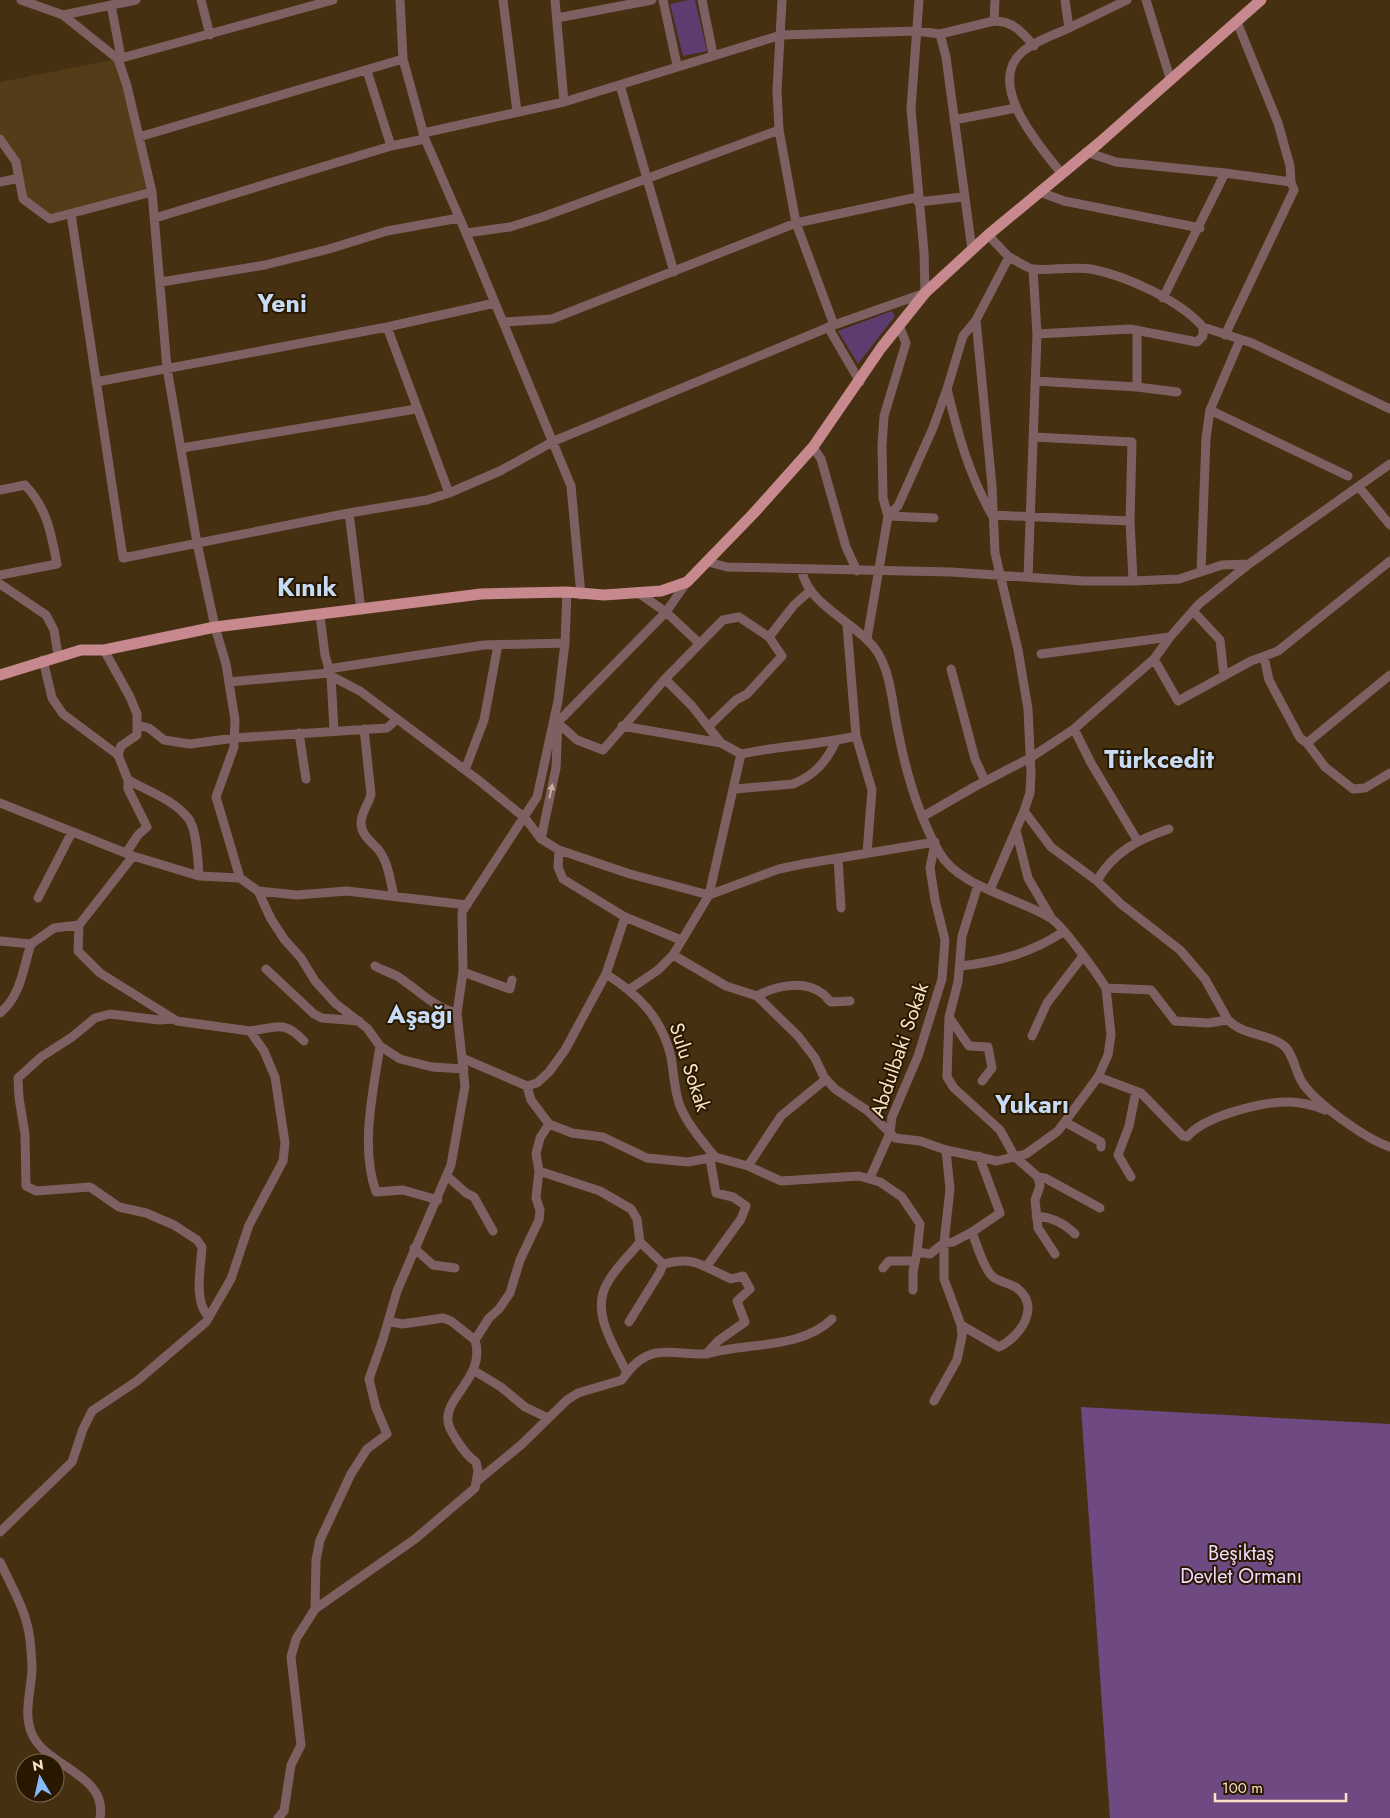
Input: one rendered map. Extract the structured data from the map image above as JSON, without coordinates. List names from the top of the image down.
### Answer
{
  "streets": {
    "street": ["Abdulbaki Sokak", "Sulu Sokak"]
  },
  "districts": [
    "Yeni",
    "Kınık",
    "Türkcedit",
    "Aşağı",
    "Yukarı"
  ],
  "parks": ["Beşiktaş Devlet Ormanı"],
  "scale_bar": "100 m",
  "north": "top"
}
